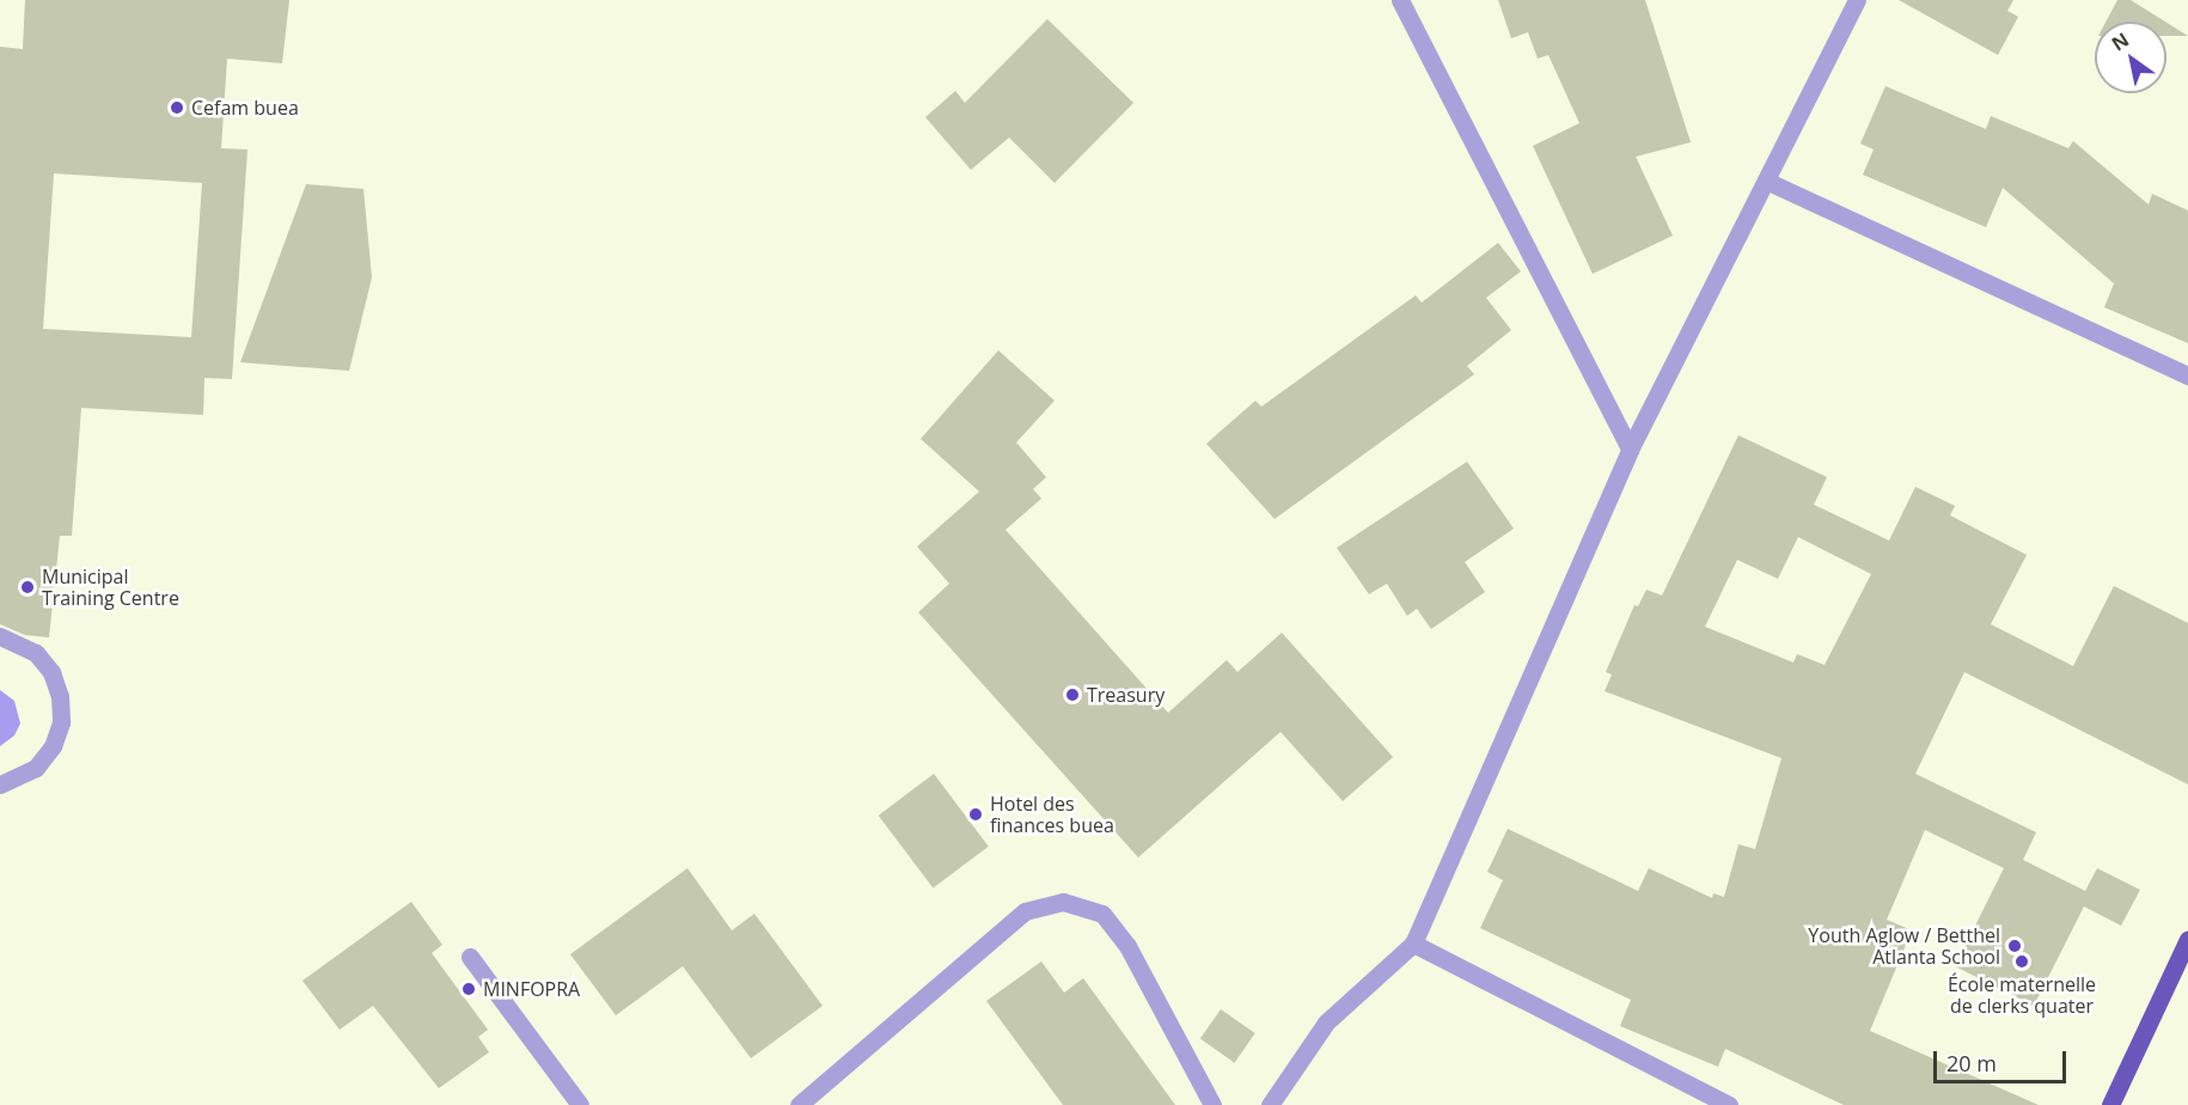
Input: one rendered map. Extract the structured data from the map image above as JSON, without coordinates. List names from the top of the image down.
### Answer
{
  "places": [
    "Cefam buea",
    "Municipal Training Centre",
    "Treasury",
    "Hotel des finances buea",
    "Youth Aglow / Betthel Atlanta School",
    "École maternelle de clerks quater",
    "MINFOPRA"
  ],
  "scale_bar": "20 m",
  "north": "top left"
}
